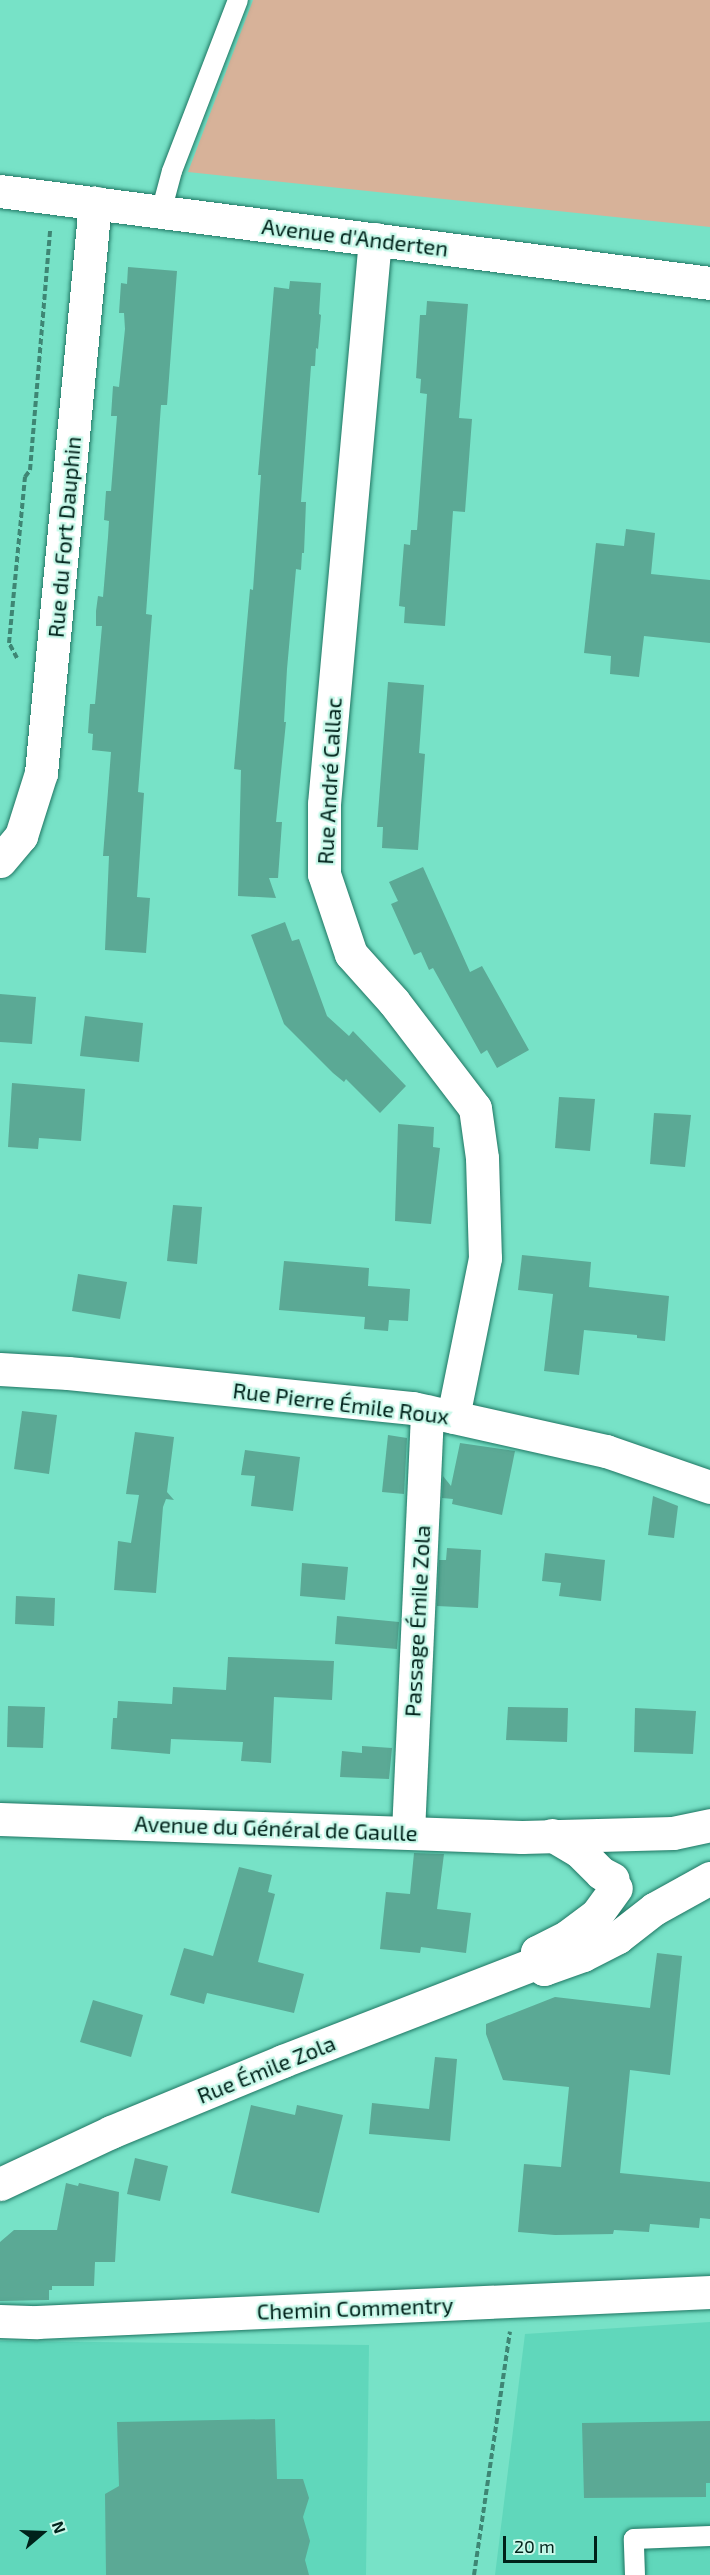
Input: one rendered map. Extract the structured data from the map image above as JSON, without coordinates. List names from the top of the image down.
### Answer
{
  "streets": {
    "street": [
      "Avenue d'Anderten",
      "Rue du Fort Dauphin",
      "Rue André Callac",
      "Rue Pierre Émile Roux",
      "Passage Émile Zola",
      "Avenue du Général de Gaulle",
      "Rue Émile Zola",
      "Chemin Commentry"
    ]
  },
  "crossings": [
    ["Avenue d'Anderten", "Rue du Fort Dauphin"],
    ["Avenue d'Anderten", "Rue André Callac"],
    ["Rue André Callac", "Rue Pierre Émile Roux"],
    ["Rue André Callac", "Passage Émile Zola"],
    ["Rue Pierre Émile Roux", "Passage Émile Zola"],
    ["Passage Émile Zola", "Avenue du Général de Gaulle"]
  ],
  "scale_bar": "20 m",
  "north": "right"
}
